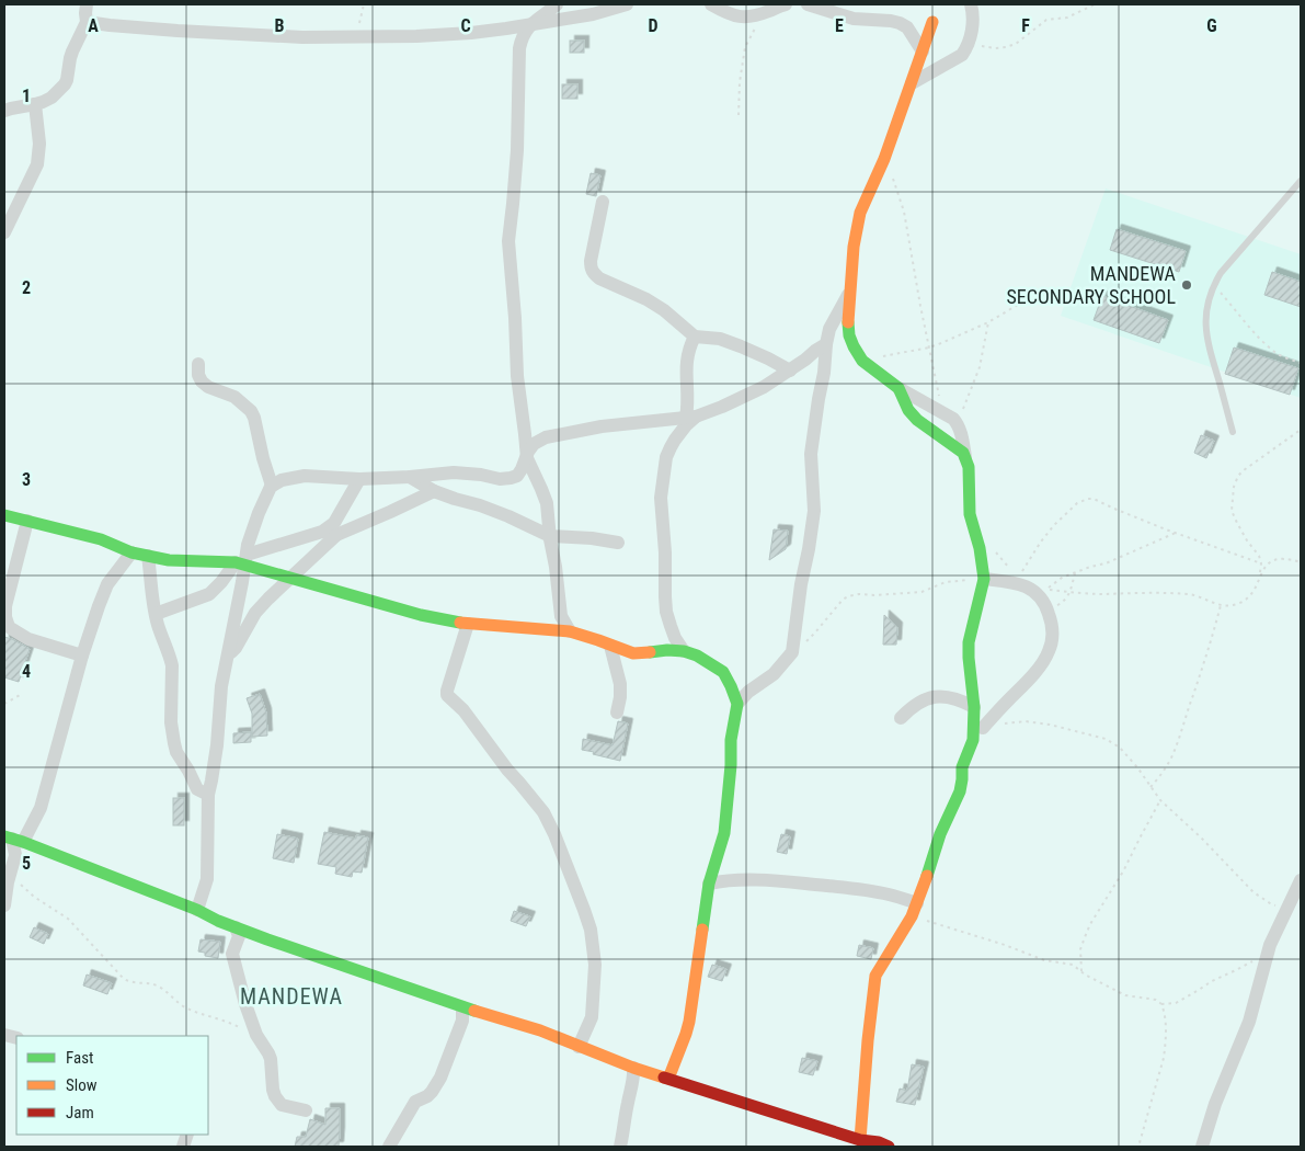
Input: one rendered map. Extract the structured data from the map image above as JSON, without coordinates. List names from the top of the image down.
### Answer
{
  "districts": ["MANDEWA"],
  "places": ["MANDEWA SECONDARY SCHOOL"],
  "legend": ["Fast", "Slow", "Jam"],
  "grid": {
    "columns": [
      "A",
      "B",
      "C",
      "D",
      "E",
      "F",
      "G"
    ],
    "rows": [
      "1",
      "2",
      "3",
      "4",
      "5"
    ]
  }
}
